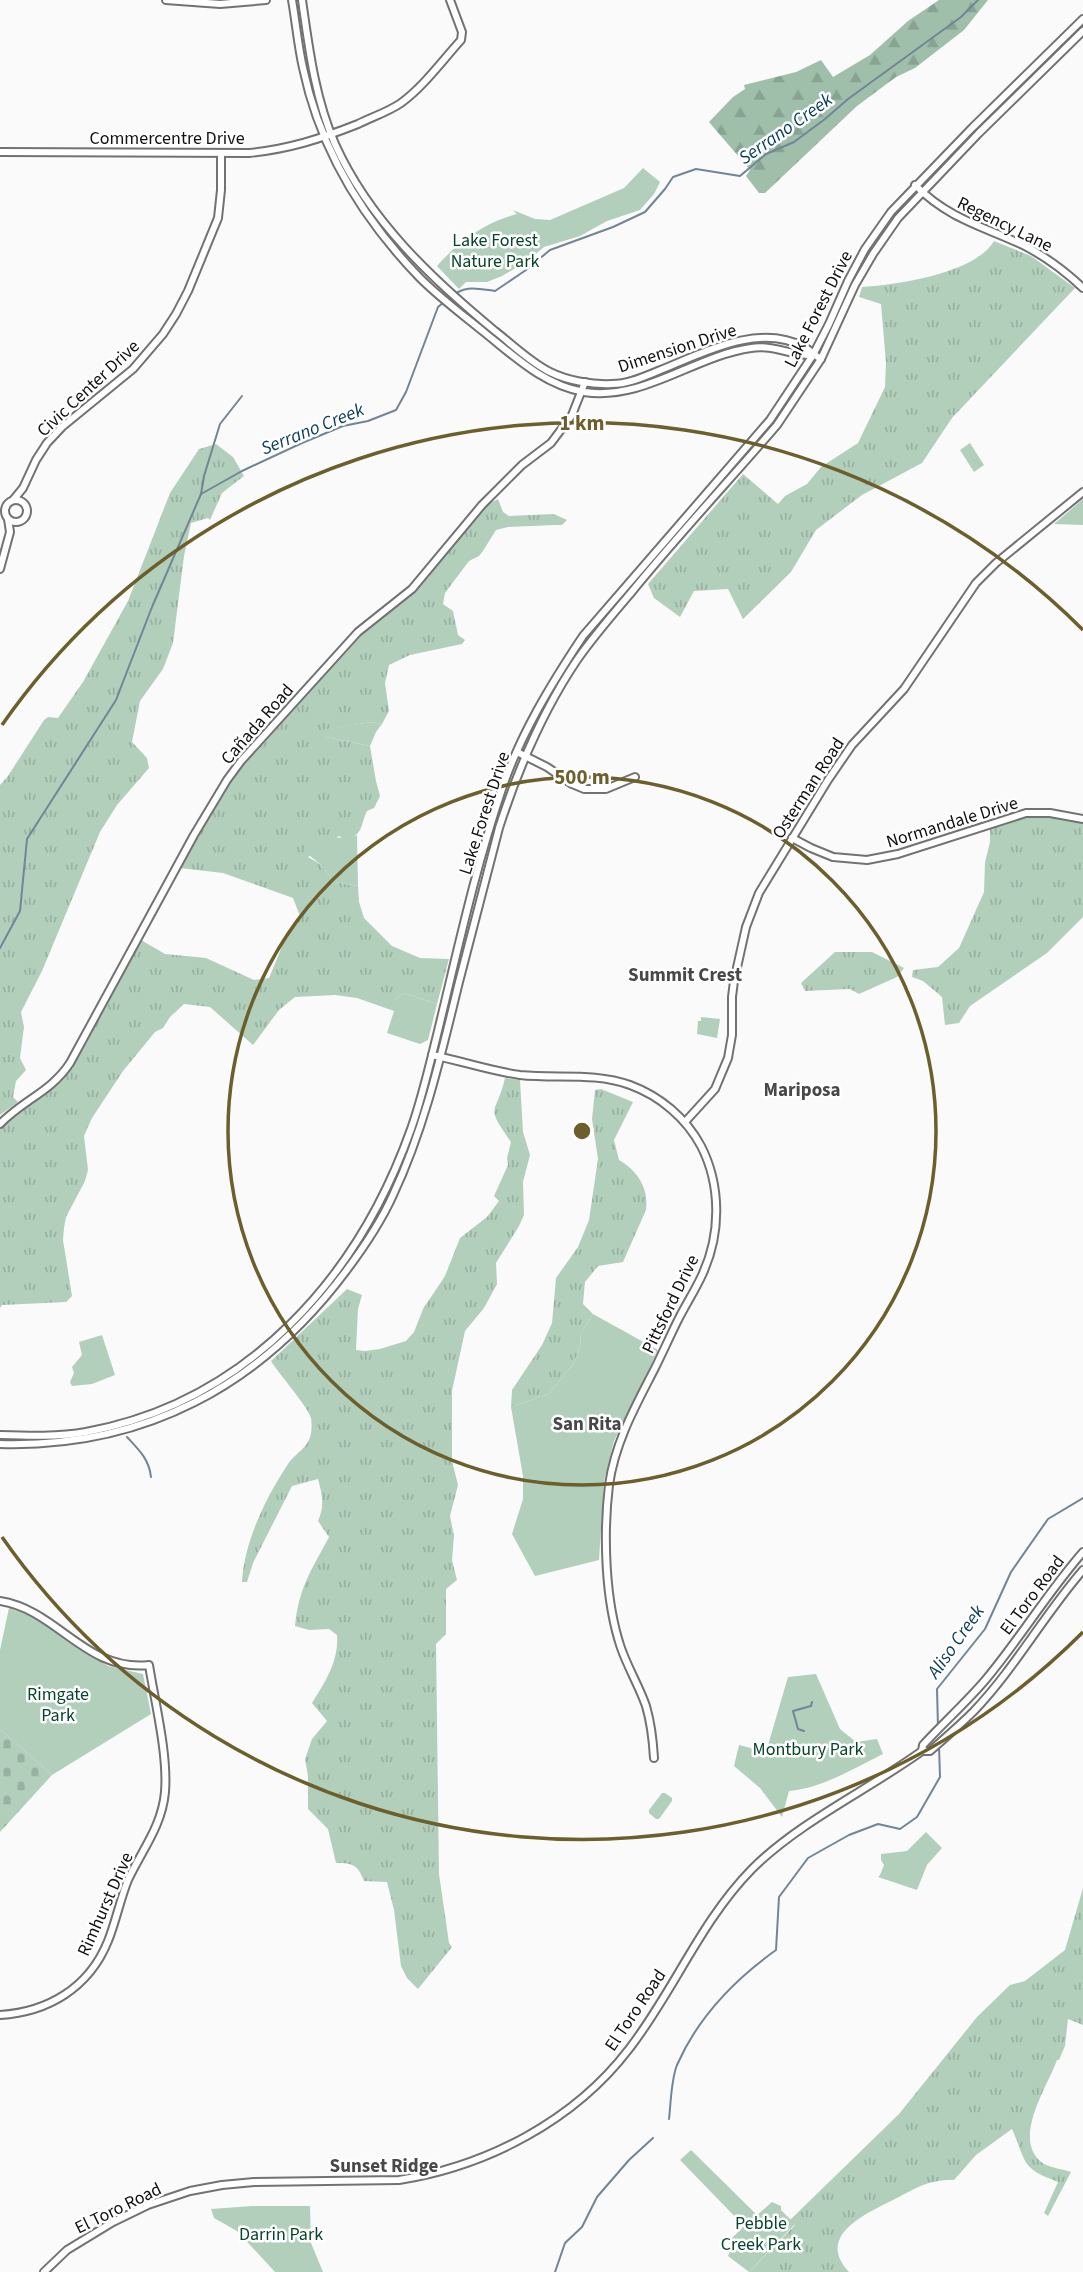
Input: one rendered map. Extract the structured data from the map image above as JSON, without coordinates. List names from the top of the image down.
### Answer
{
  "streets": {
    "main road": [
      "Commercentre Drive",
      "Regency Lane",
      "Lake Forest Drive",
      "Dimension Drive",
      "Civic Center Drive",
      "Cañada Road",
      "Osterman Road",
      "Normandale Drive",
      "Pittsford Drive",
      "El Toro Road",
      "Rimhurst Drive"
    ]
  },
  "crossings": [
    ["Commercentre Drive", "Dimension Drive"],
    ["Commercentre Drive", "Civic Center Drive"],
    ["Regency Lane", "Lake Forest Drive"],
    ["Lake Forest Drive", "Dimension Drive"],
    ["Lake Forest Drive", "Pittsford Drive"],
    ["Dimension Drive", "Cañada Road"],
    ["Osterman Road", "Normandale Drive"],
    ["Osterman Road", "Pittsford Drive"]
  ],
  "districts": [
    "Summit Crest",
    "Mariposa",
    "San Rita",
    "Sunset Ridge"
  ],
  "water": ["Serrano Creek", "Aliso Creek"],
  "parks": [
    "Lake Forest Nature Park",
    "Rimgate Park",
    "Montbury Park",
    "Pebble Creek Park",
    "Darrin Park"
  ],
  "rings": ["1 km", "500 m"]
}
